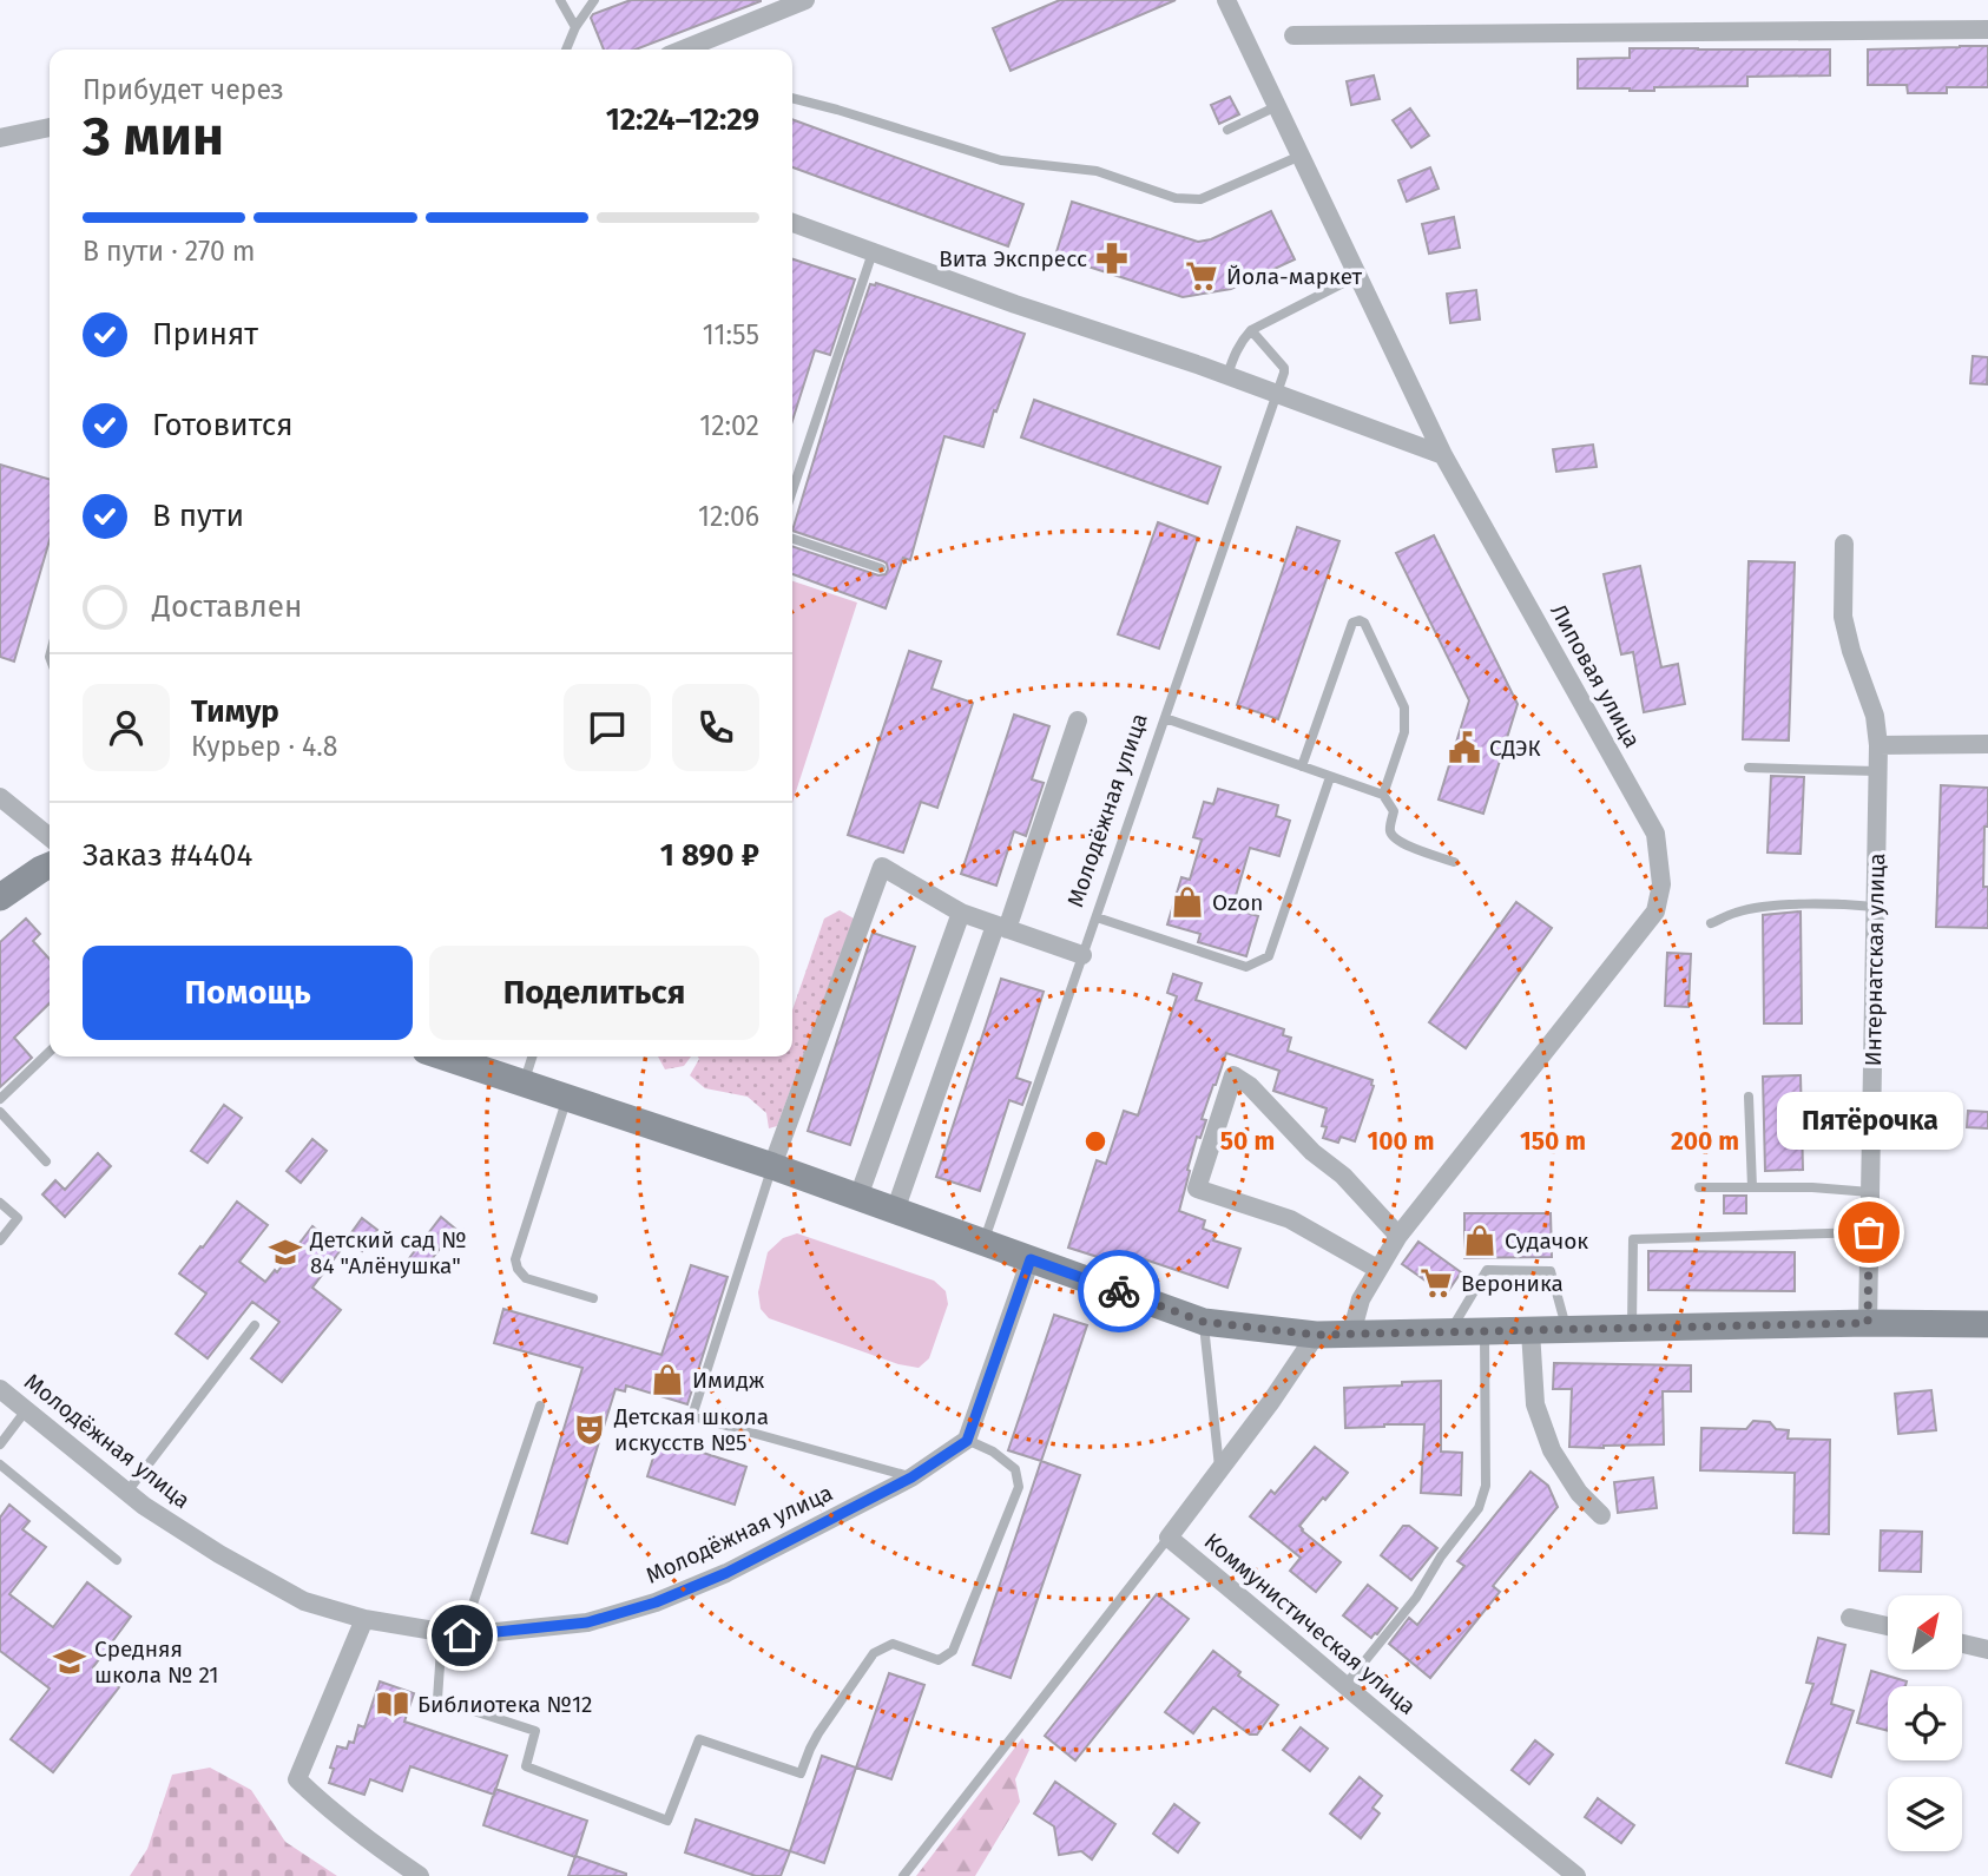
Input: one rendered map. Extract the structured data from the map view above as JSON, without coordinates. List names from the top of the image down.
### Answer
{
  "streets": {
    "street": [
      "Липовая улица",
      "Молодёжная улица",
      "Интернатская улица",
      "Коммунистическая улица"
    ]
  },
  "places": {
    "pharmacy": ["Вита Экспресс"],
    "supermarket": ["Йола-маркет", "Вероника"],
    "public building": ["СДЭК"],
    "shop": ["Ozon", "Судачок", "Имидж"],
    "other": ["Пятёрочка"],
    "school or university": ["Детский сад № 84 \"Алёнушка\"", "Средняя школа № 21"],
    "theatre": ["Детская школа искусств №5"],
    "library": ["Библиотека №12"]
  },
  "north": "top right",
  "page": {
    "heading": ["3 мин", "Прибудет через", "12:24–12:29"],
    "panel": [
      "Тимур",
      "Курьер · 4.8",
      "Заказ #4404",
      "1 890 ₽"
    ],
    "bar": "В пути · 270 m",
    "list": [
      ["Принят", "11:55"],
      ["Готовится", "12:02"],
      ["В пути", "12:06"],
      "Доставлен"
    ],
    "buttons": ["Помощь", "Поделиться"],
    "bubble": "Пятёрочка"
  },
  "rings": [
    "50 m",
    "100 m",
    "150 m",
    "200 m"
  ]
}
